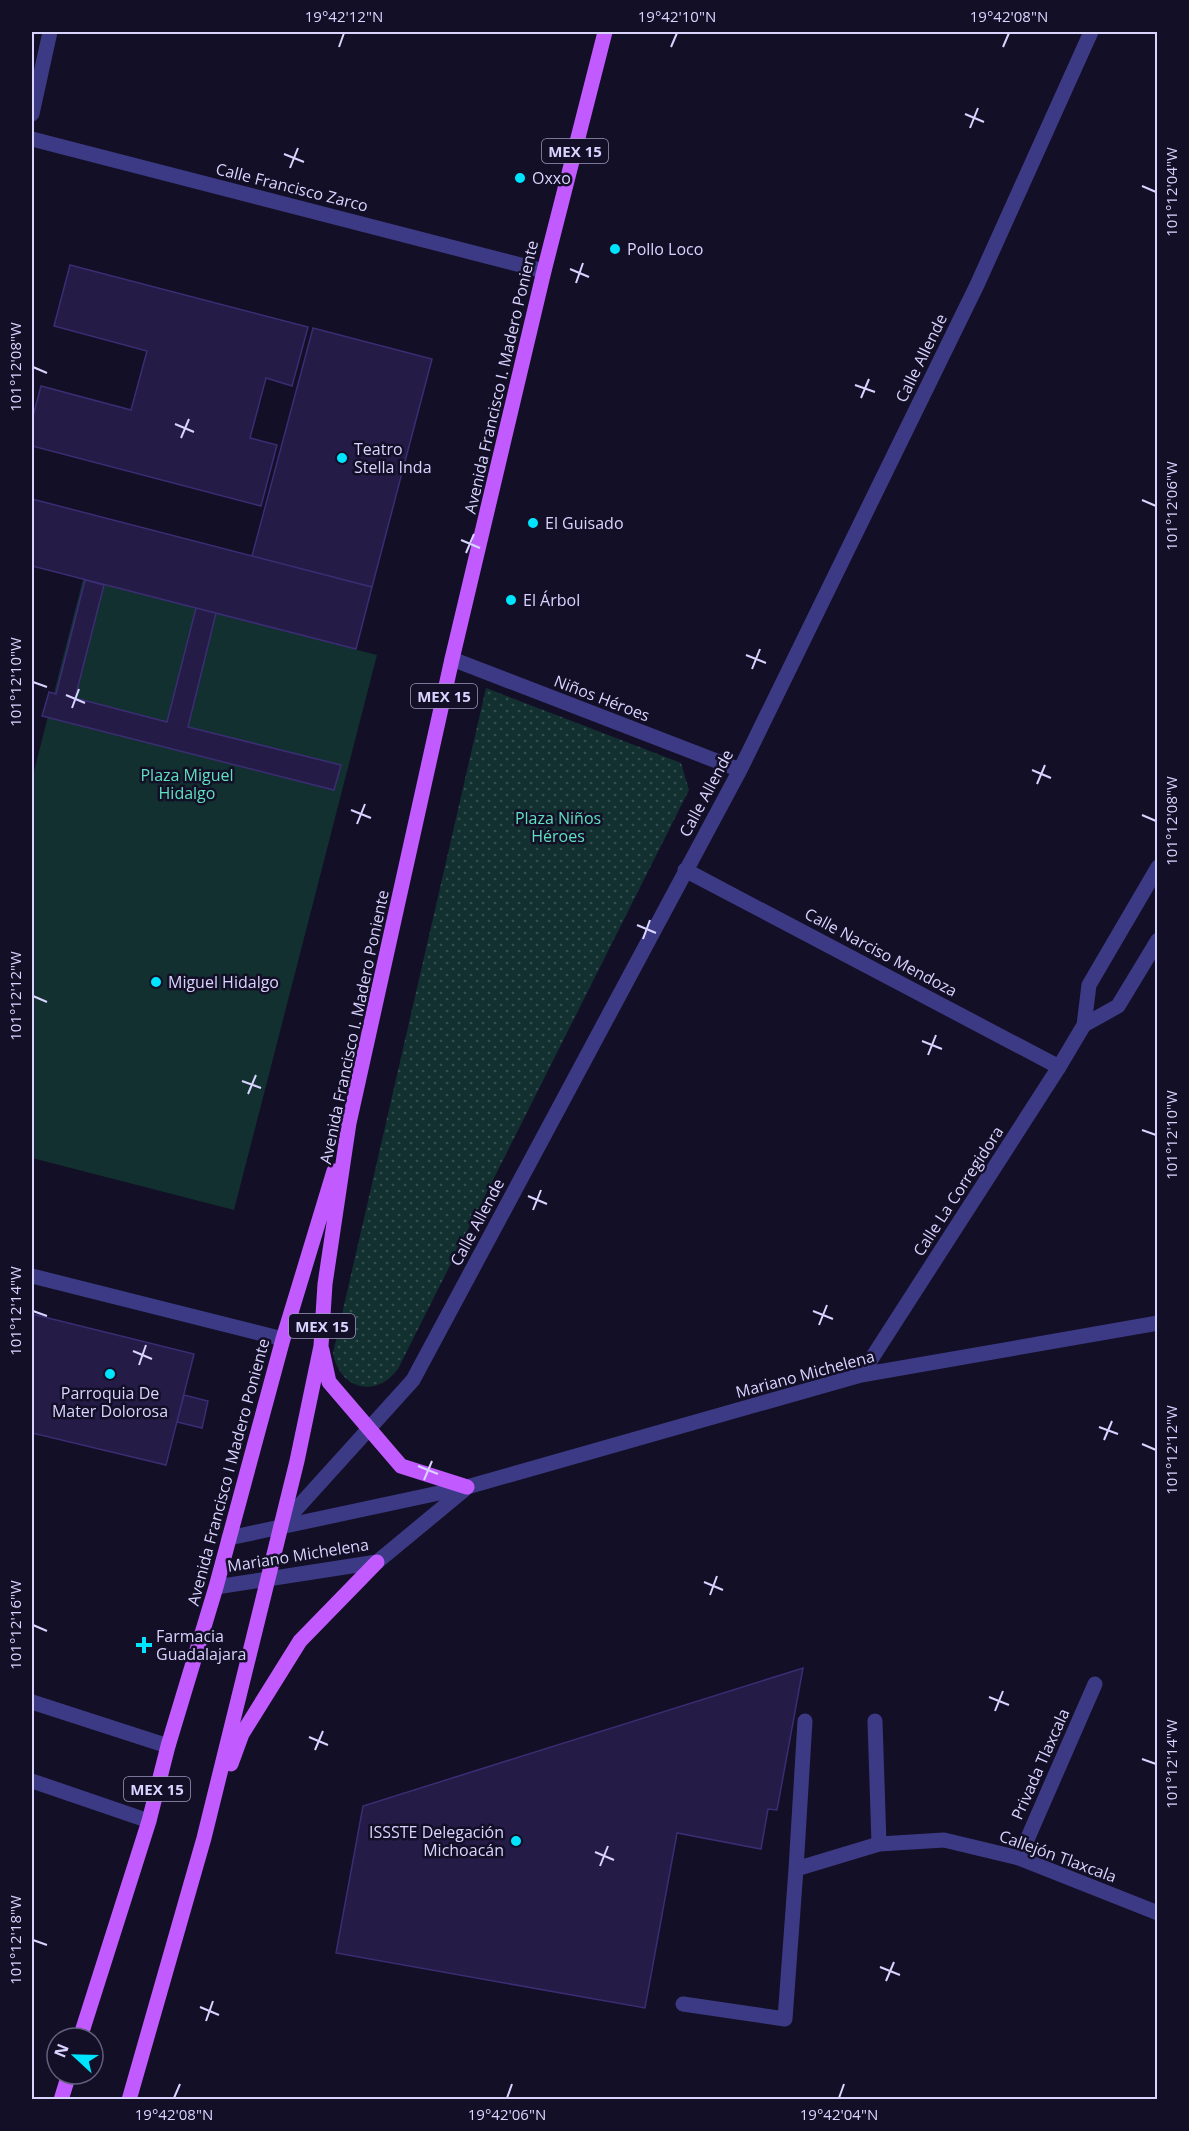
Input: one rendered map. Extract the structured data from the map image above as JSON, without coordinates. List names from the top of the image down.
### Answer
{
  "streets": {
    "main road": ["MEX 15", "Avenida Francisco I. Madero Poniente", "Avenida Francisco I Madero Poniente"],
    "street": [
      "Calle Francisco Zarco",
      "Calle Allende",
      "Niños Héroes",
      "Calle Narciso Mendoza",
      "Calle La Corregidora",
      "Mariano Michelena",
      "Privada Tlaxcala",
      "Callejón Tlaxcala"
    ]
  },
  "crossings": [
    ["Calle Francisco Zarco", "Avenida Francisco I. Madero Poniente"],
    ["Calle Allende", "Avenida Francisco I. Madero Poniente"],
    ["Calle Allende", "Niños Héroes"],
    ["Calle Allende", "Calle Narciso Mendoza"],
    ["Calle Allende", "Mariano Michelena"],
    ["Avenida Francisco I. Madero Poniente", "Niños Héroes"],
    ["Avenida Francisco I. Madero Poniente", "Mariano Michelena"],
    ["Avenida Francisco I. Madero Poniente", "Avenida Francisco I Madero Poniente"],
    ["Calle Narciso Mendoza", "Calle La Corregidora"],
    ["Calle La Corregidora", "Mariano Michelena"],
    ["Mariano Michelena", "Avenida Francisco I Madero Poniente"],
    ["Privada Tlaxcala", "Callejón Tlaxcala"]
  ],
  "parks": ["Plaza Miguel Hidalgo", "Plaza Niños Héroes"],
  "places": {
    "other": [
      "Oxxo",
      "Pollo Loco",
      "Teatro Stella Inda",
      "El Guisado",
      "El Árbol",
      "Miguel Hidalgo",
      "Parroquia De Mater Dolorosa",
      "ISSSTE Delegación Michoacán"
    ],
    "health": ["Farmacia Guadalajara"]
  },
  "north": "left",
  "coordinates": [
    "19°42'12\"N",
    "19°42'10\"N",
    "19°42'08\"N",
    "101°12'04\"W",
    "101°12'08\"W",
    "101°12'06\"W",
    "101°12'10\"W",
    "101°12'12\"W",
    "101°12'14\"W",
    "101°12'16\"W",
    "101°12'18\"W",
    "19°42'06\"N",
    "19°42'04\"N"
  ]
}
